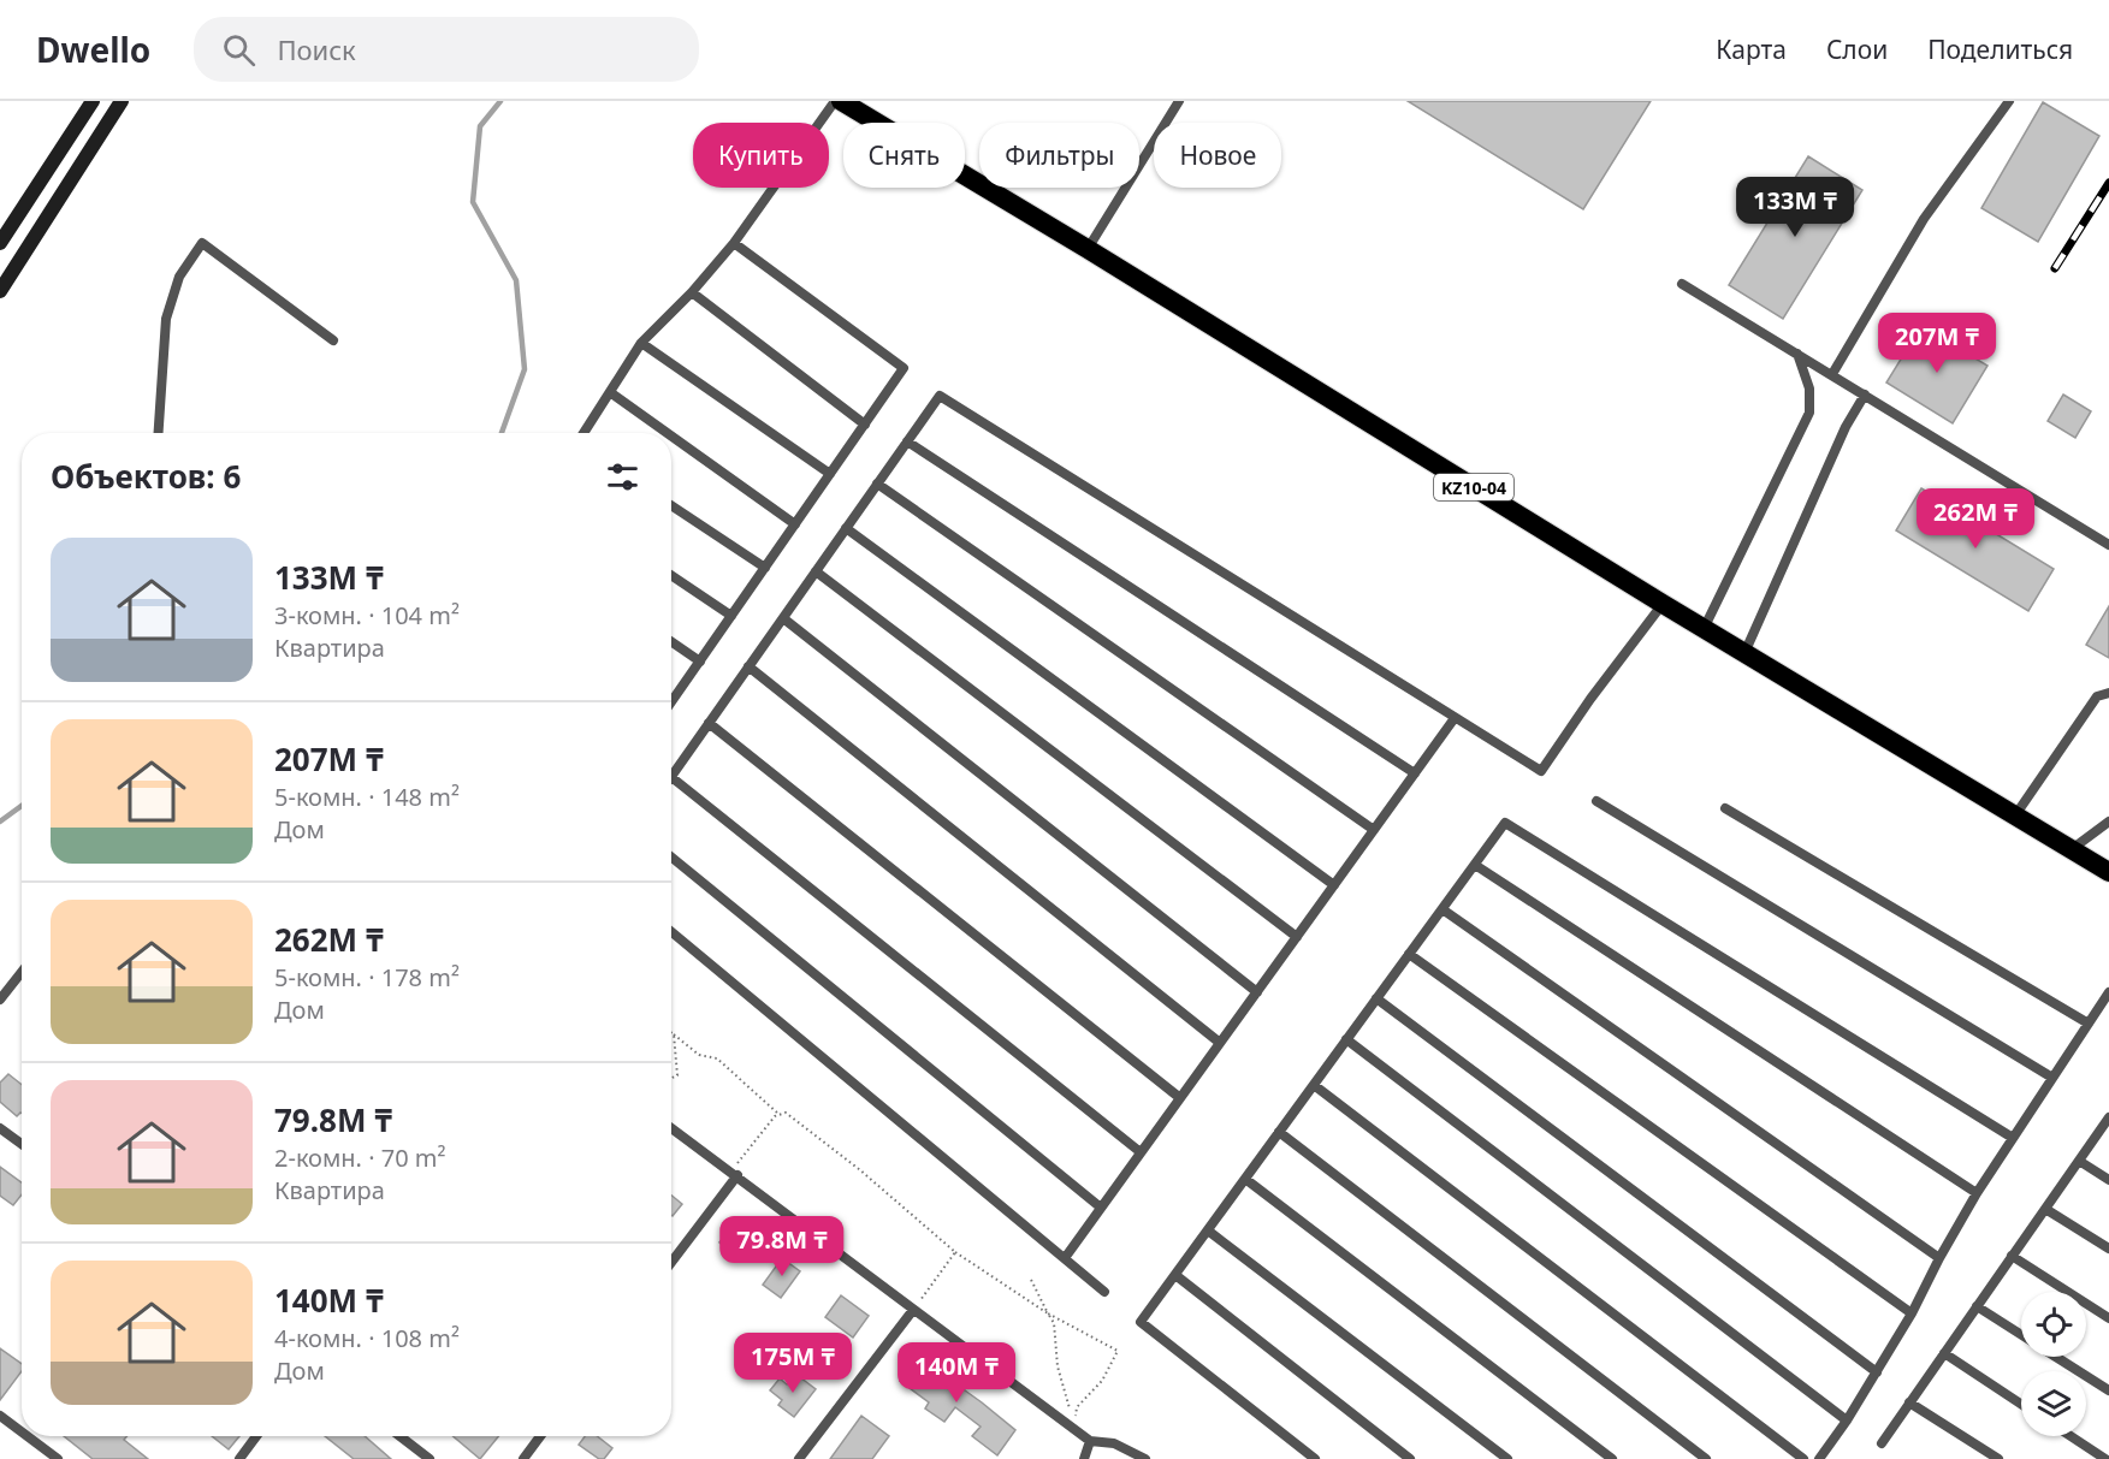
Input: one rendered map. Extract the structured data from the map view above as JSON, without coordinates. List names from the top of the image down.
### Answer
{
  "streets": {
    "highway": ["KZ10-04"]
  },
  "page": {
    "header": "Dwello",
    "search": "Поиск",
    "nav": ["Карта", "Слои", "Поделиться"],
    "chip": [
      "Купить",
      "Снять",
      "Фильтры",
      "Новое"
    ],
    "price": [
      "133M ₸",
      "207M ₸",
      "262M ₸",
      "79.8M ₸",
      "175M ₸",
      "140M ₸"
    ],
    "heading": "Объектов: 6",
    "list": [
      {
        "name": "133M ₸",
        "note": "3-комн. · 104 m² · Квартира"
      },
      {
        "name": "207M ₸",
        "note": "5-комн. · 148 m² · Дом"
      },
      {
        "name": "262M ₸",
        "note": "5-комн. · 178 m² · Дом"
      },
      {
        "name": "79.8M ₸",
        "note": "2-комн. · 70 m² · Квартира"
      },
      {
        "name": "140M ₸",
        "note": "4-комн. · 108 m² · Дом"
      }
    ]
  }
}
